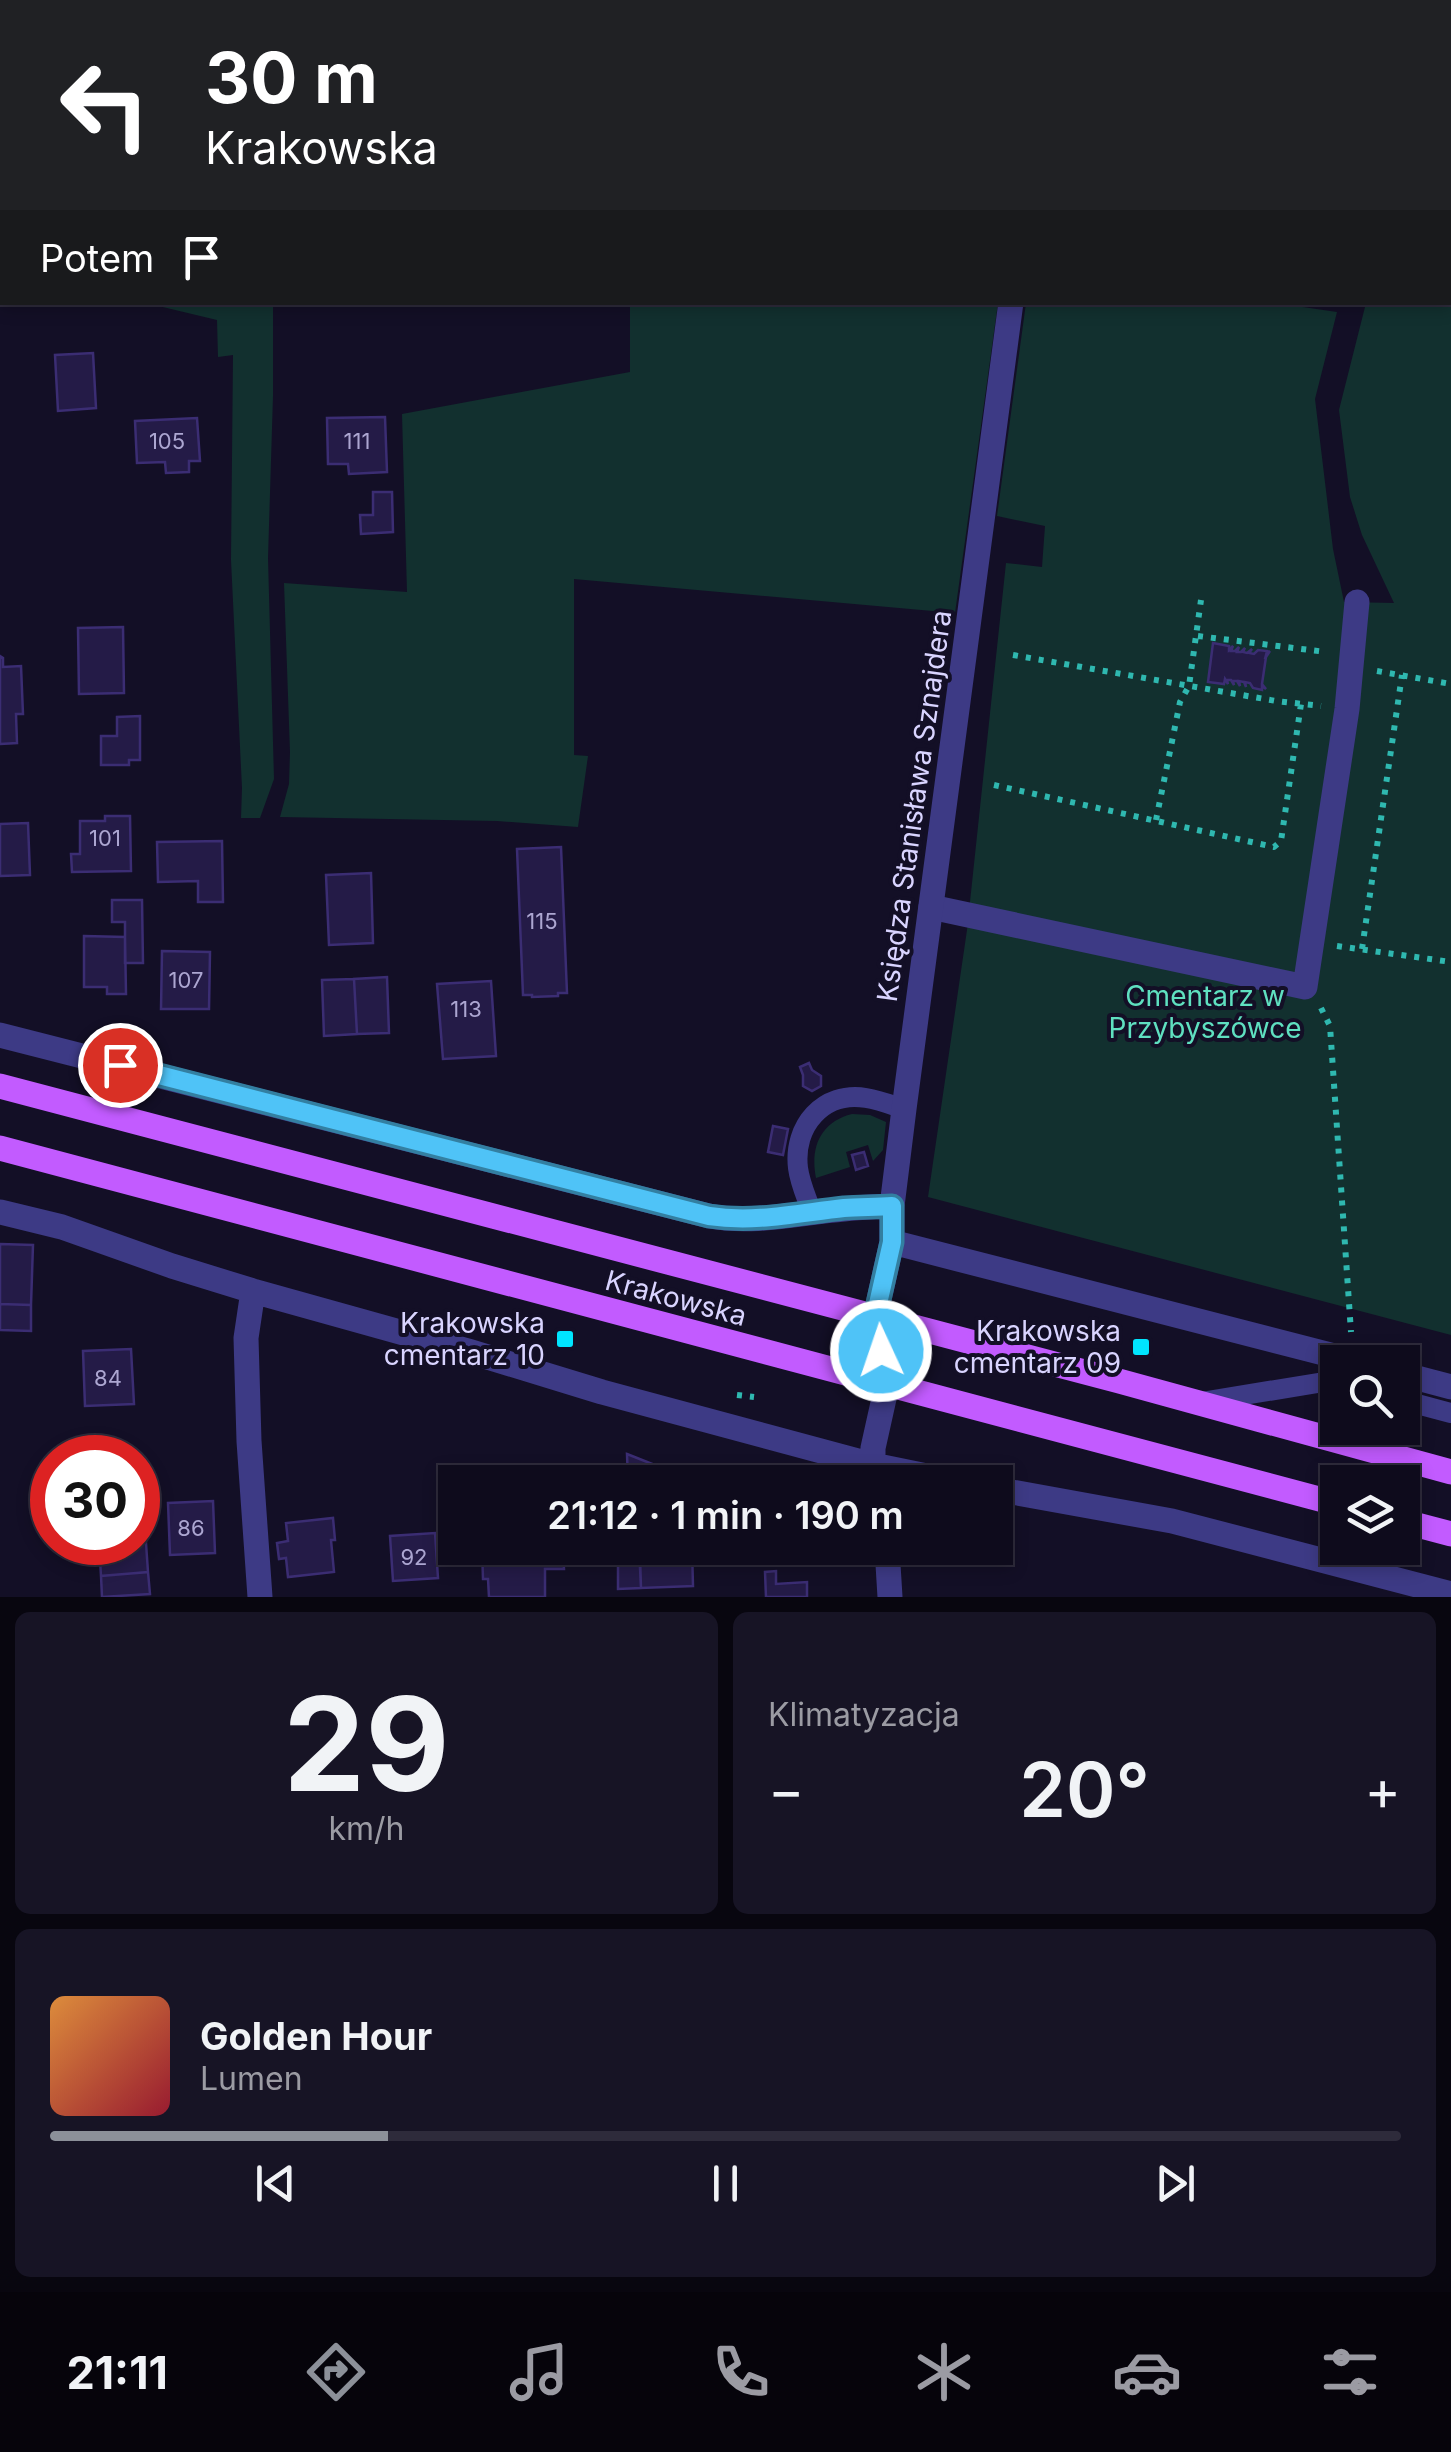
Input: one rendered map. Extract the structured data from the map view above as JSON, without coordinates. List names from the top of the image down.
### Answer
{
  "streets": {
    "main road": ["Krakowska"],
    "street": ["Księdza Stanisława Sznajdera"]
  },
  "crossings": [
    ["Księdza Stanisława Sznajdera", "Krakowska"]
  ],
  "parks": ["Cmentarz w Przybyszówce"],
  "places": {
    "transit": ["Krakowska cmentarz 10", "Krakowska cmentarz 09"]
  },
  "house_numbers": [
    "105",
    "111",
    "101",
    "115",
    "107",
    "113",
    "84",
    "86",
    "92"
  ],
  "page": {
    "turn": ["30 m", "Krakowska"],
    "then": "Potem",
    "limit": "30",
    "trip": "21:12 · 1 min · 190 m",
    "tile": [
      ["29", "km/h"],
      "Klimatyzacja"
    ],
    "heat": ["−", "20°", "+"],
    "song": ["Golden Hour", "Lumen"],
    "tabs": "21:11"
  }
}
